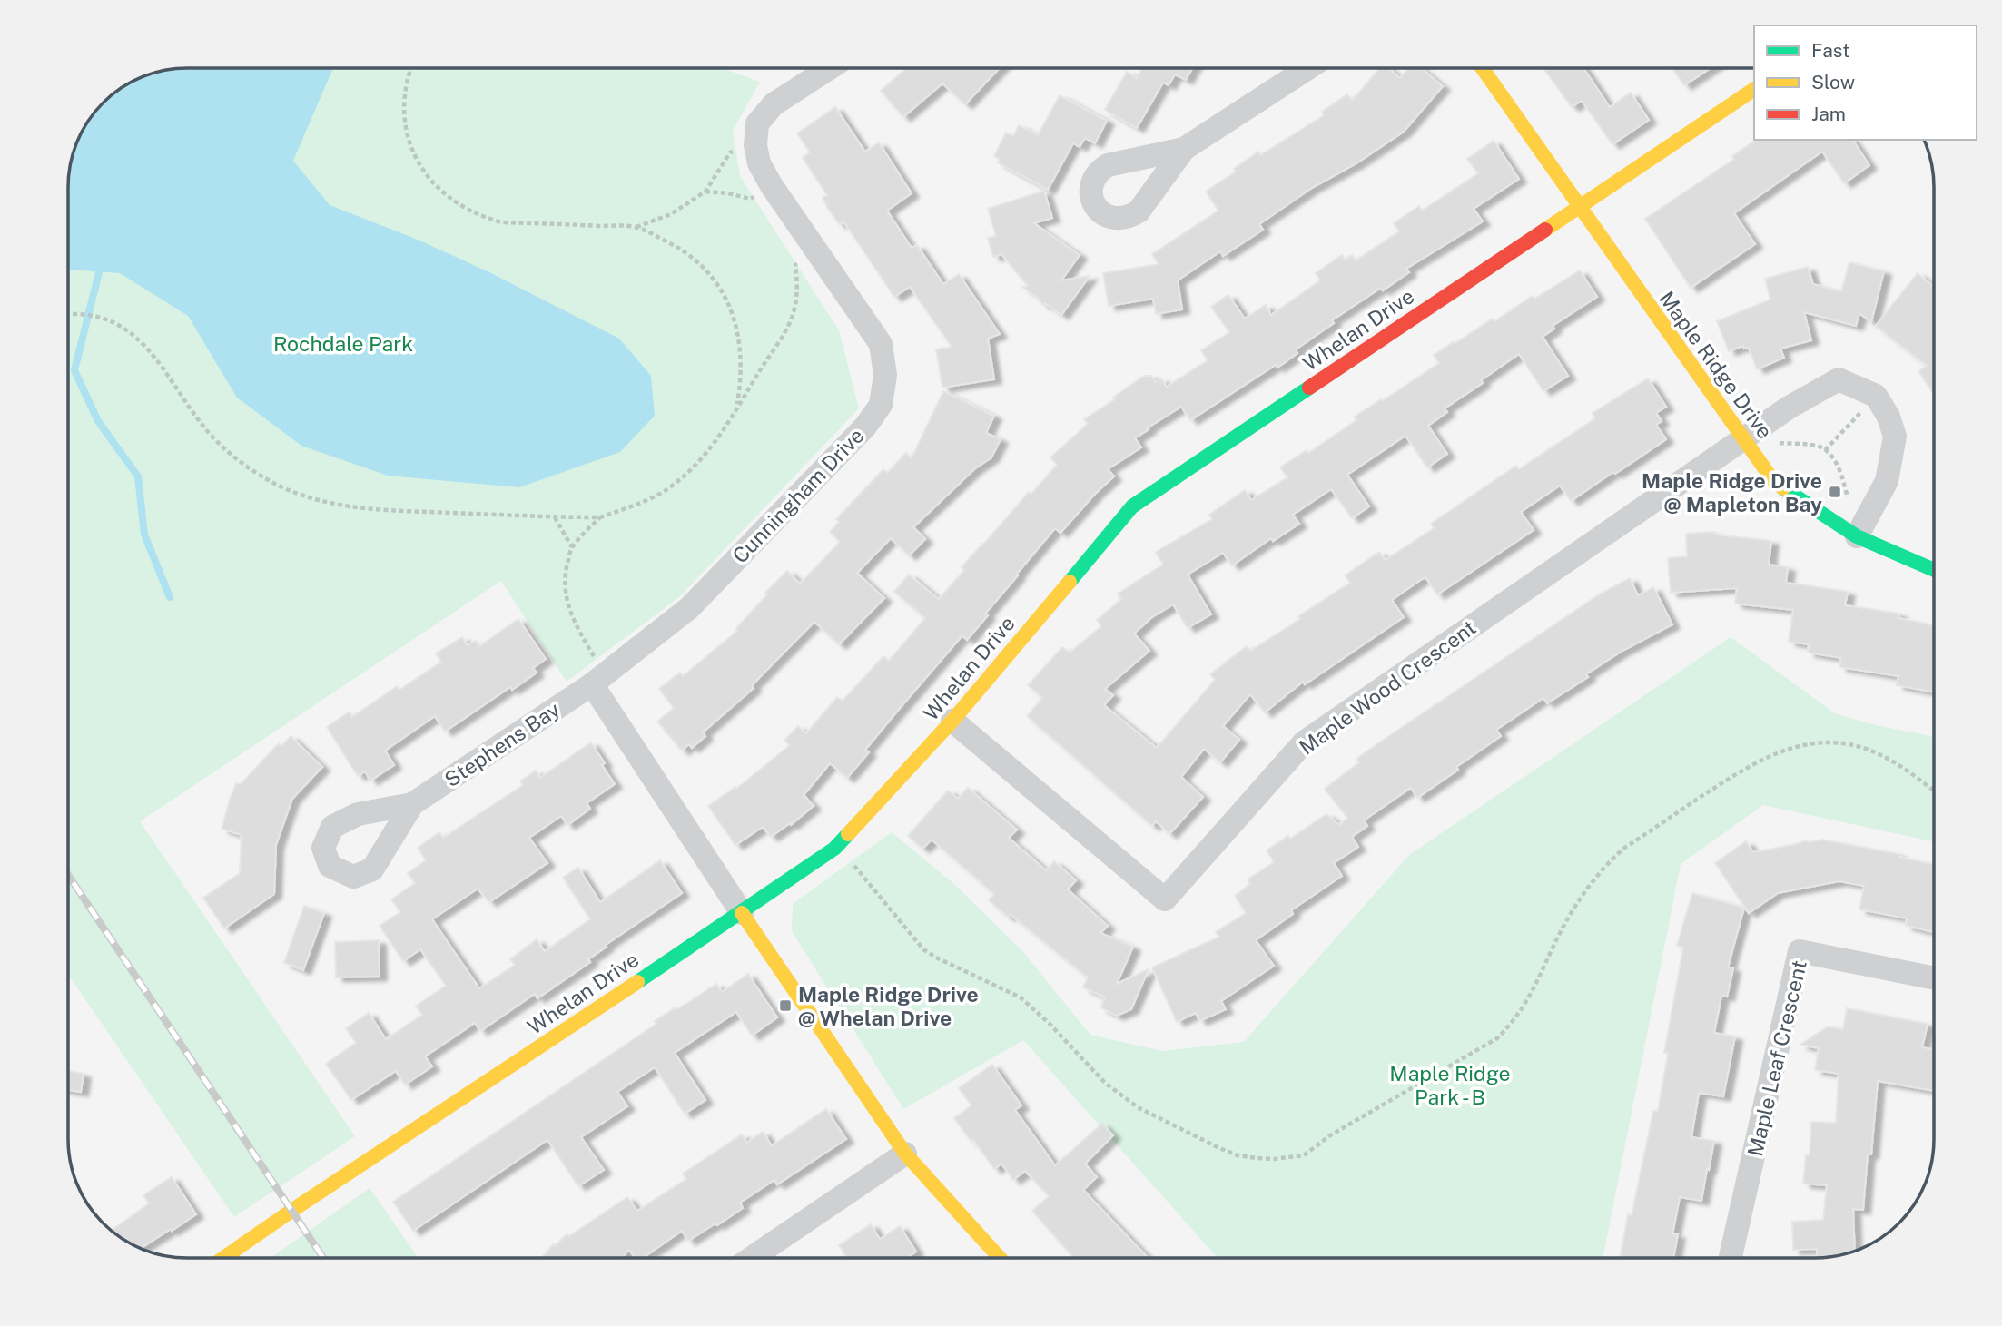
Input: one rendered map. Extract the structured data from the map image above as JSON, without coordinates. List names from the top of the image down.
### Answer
{
  "streets": {
    "street": [
      "Whelan Drive",
      "Maple Ridge Drive",
      "Cunningham Drive",
      "Maple Wood Crescent",
      "Stephens Bay",
      "Maple Leaf Crescent"
    ]
  },
  "crossings": [
    ["Whelan Drive", "Maple Ridge Drive"],
    ["Whelan Drive", "Maple Wood Crescent"],
    ["Maple Ridge Drive", "Maple Wood Crescent"],
    ["Cunningham Drive", "Stephens Bay"]
  ],
  "parks": ["Rochdale Park", "Maple Ridge Park - B"],
  "places": {
    "transit": ["Maple Ridge Drive @ Mapleton Bay", "Maple Ridge Drive @ Whelan Drive"]
  },
  "legend": ["Fast", "Slow", "Jam"]
}
